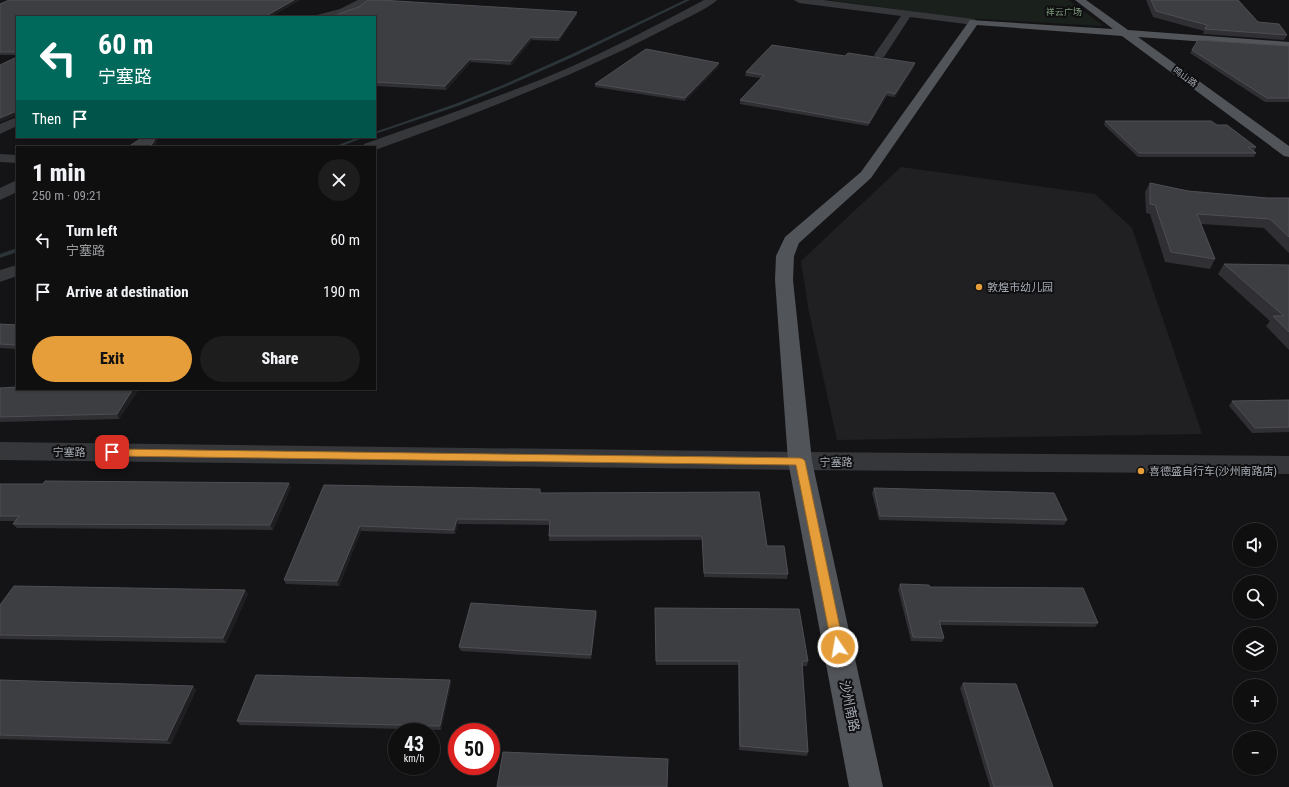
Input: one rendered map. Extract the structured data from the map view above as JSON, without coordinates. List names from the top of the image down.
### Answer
{
  "streets": {
    "main road": ["鸣山路", "沙州南路"],
    "street": ["宁塞路"]
  },
  "crossings": [
    ["宁塞路", "沙州南路"]
  ],
  "parks": ["祥云广场"],
  "places": ["敦煌市幼儿园", "喜德盛自行车(沙州南路店)"],
  "page": {
    "turn": ["60 m", "宁塞路"],
    "then": "Then",
    "heading": ["1 min", "250 m · 09:21"],
    "list": [
      {
        "name": "Turn left",
        "note": "宁塞路",
        "value": "60 m"
      },
      {
        "name": "Arrive at destination",
        "value": "190 m"
      }
    ],
    "buttons": ["Exit", "Share"],
    "map_buttons": ["+", "−"],
    "speed": "43 km/h",
    "limit": "50"
  }
}
